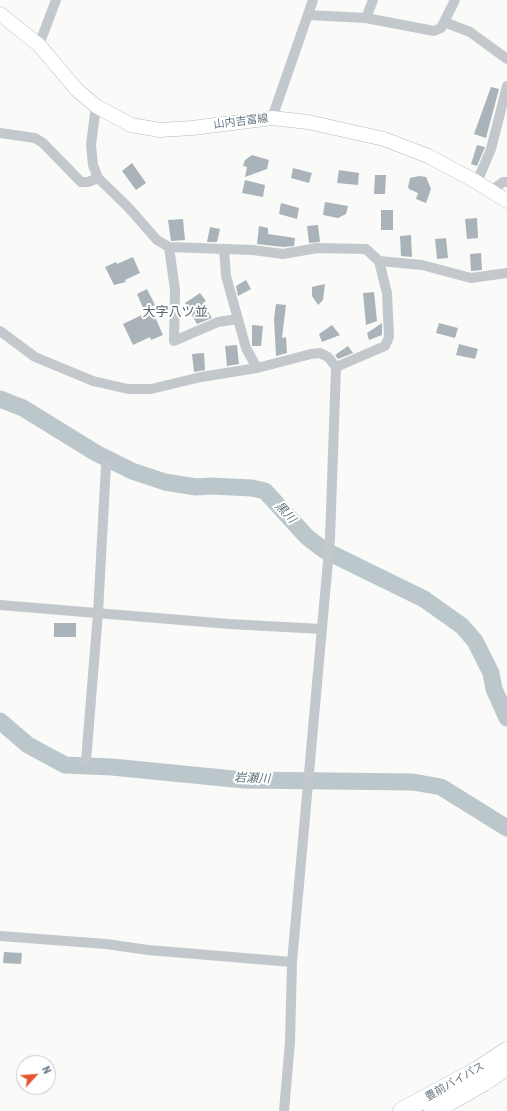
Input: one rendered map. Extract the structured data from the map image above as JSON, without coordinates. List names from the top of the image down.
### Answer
{
  "streets": {
    "highway": ["豊前バイパス"],
    "main road": ["山内吉富線"]
  },
  "districts": ["大字八ツ並"],
  "water": ["黒川", "岩瀬川"],
  "north": "top right"
}
